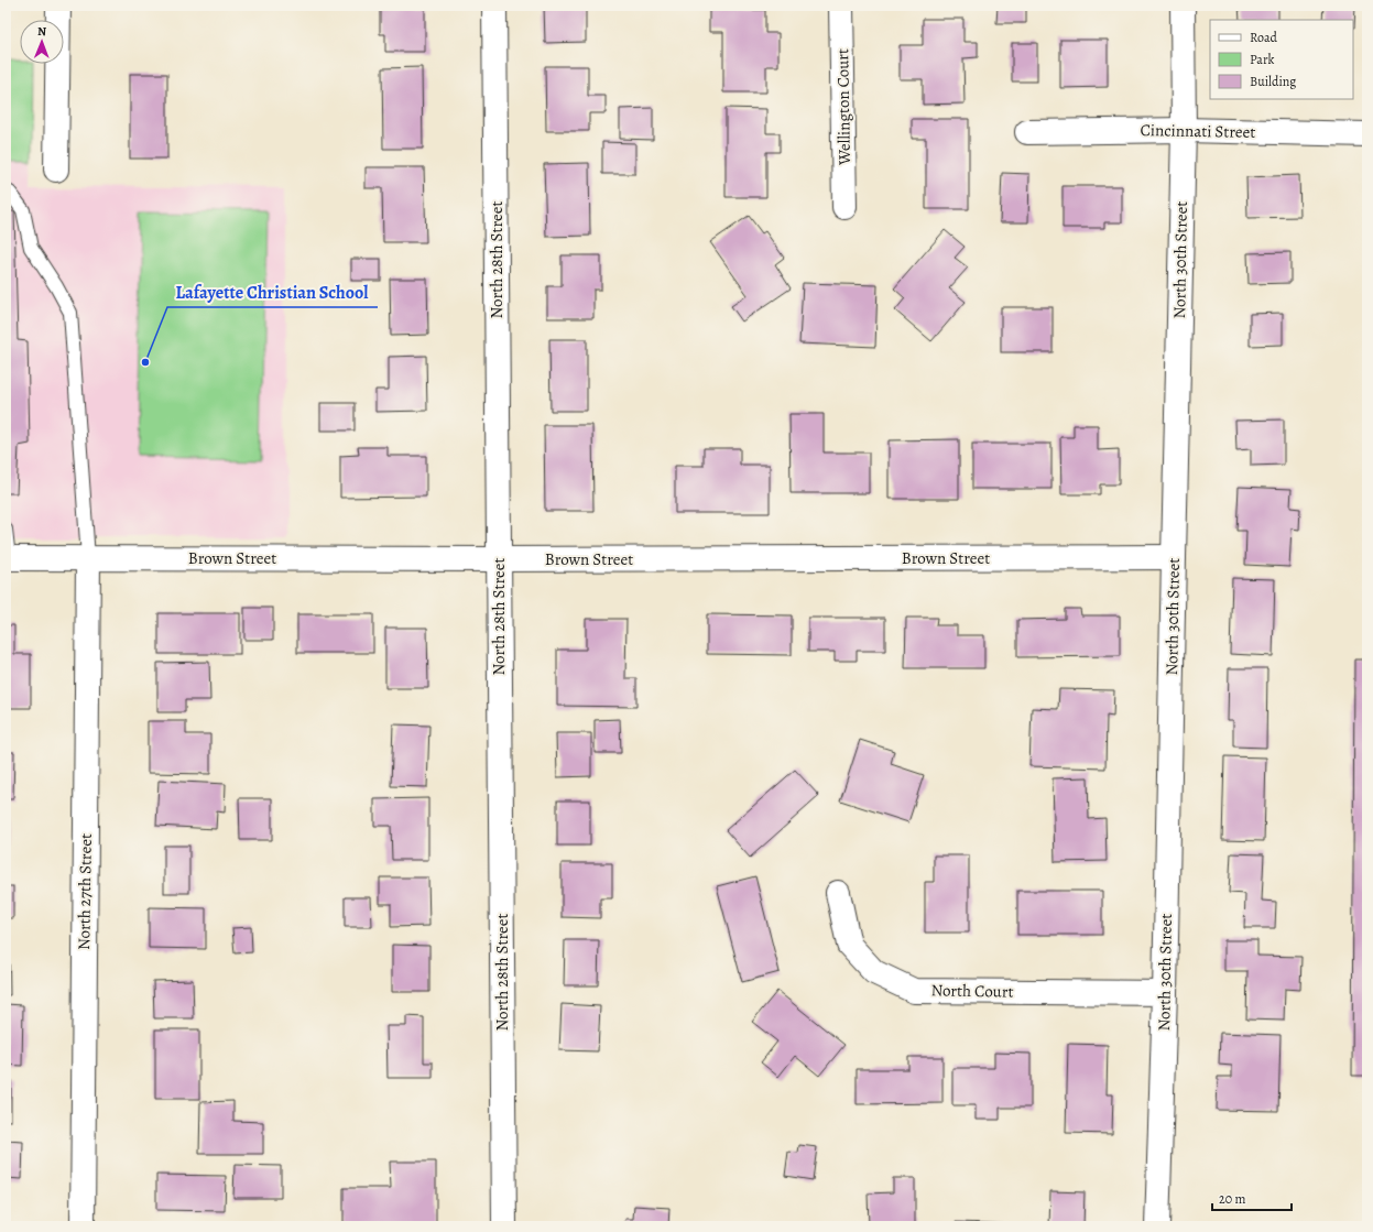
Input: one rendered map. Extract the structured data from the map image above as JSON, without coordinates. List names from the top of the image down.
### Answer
{
  "streets": {
    "street": [
      "Wellington Court",
      "Cincinnati Street",
      "North 28th Street",
      "North 30th Street",
      "Brown Street",
      "North 27th Street",
      "North Court"
    ]
  },
  "crossings": [
    ["Cincinnati Street", "North 30th Street"],
    ["North 28th Street", "Brown Street"],
    ["North 30th Street", "Brown Street"],
    ["North 30th Street", "North Court"],
    ["Brown Street", "North 27th Street"]
  ],
  "places": ["Lafayette Christian School"],
  "legend": ["Road", "Park", "Building"],
  "scale_bar": "20 m",
  "north": "top"
}
